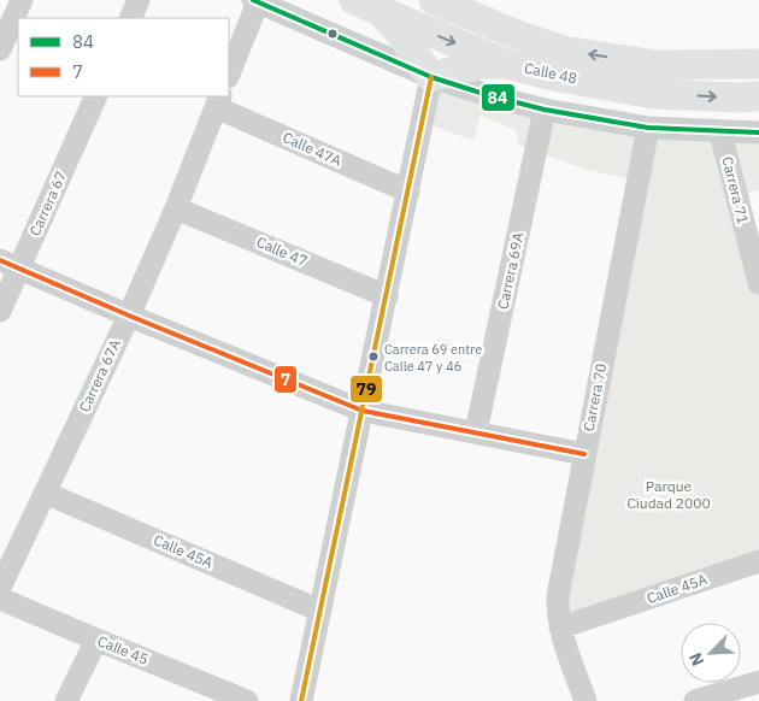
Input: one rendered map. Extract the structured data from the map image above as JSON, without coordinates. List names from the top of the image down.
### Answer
{
  "streets": {
    "main road": ["Calle 48"],
    "street": [
      "Calle 47A",
      "Carrera 71",
      "Carrera 67",
      "Calle 47",
      "Carrera 69A",
      "Carrera 67A",
      "Carrera 70",
      "Calle 45A",
      "Calle 45"
    ]
  },
  "crossings": [
    ["Calle 47A", "Carrera 67A"],
    ["Calle 47", "Carrera 67A"],
    ["Carrera 67A", "Calle 45A"],
    ["Carrera 70", "Calle 45A"]
  ],
  "parks": ["Parque Ciudad 2000"],
  "places": ["Carrera 69 entre Calle 47 y 46"],
  "lines": ["transit line 84", "transit line 79", "transit line 7"],
  "legend": ["84", "7"],
  "north": "bottom left"
}
